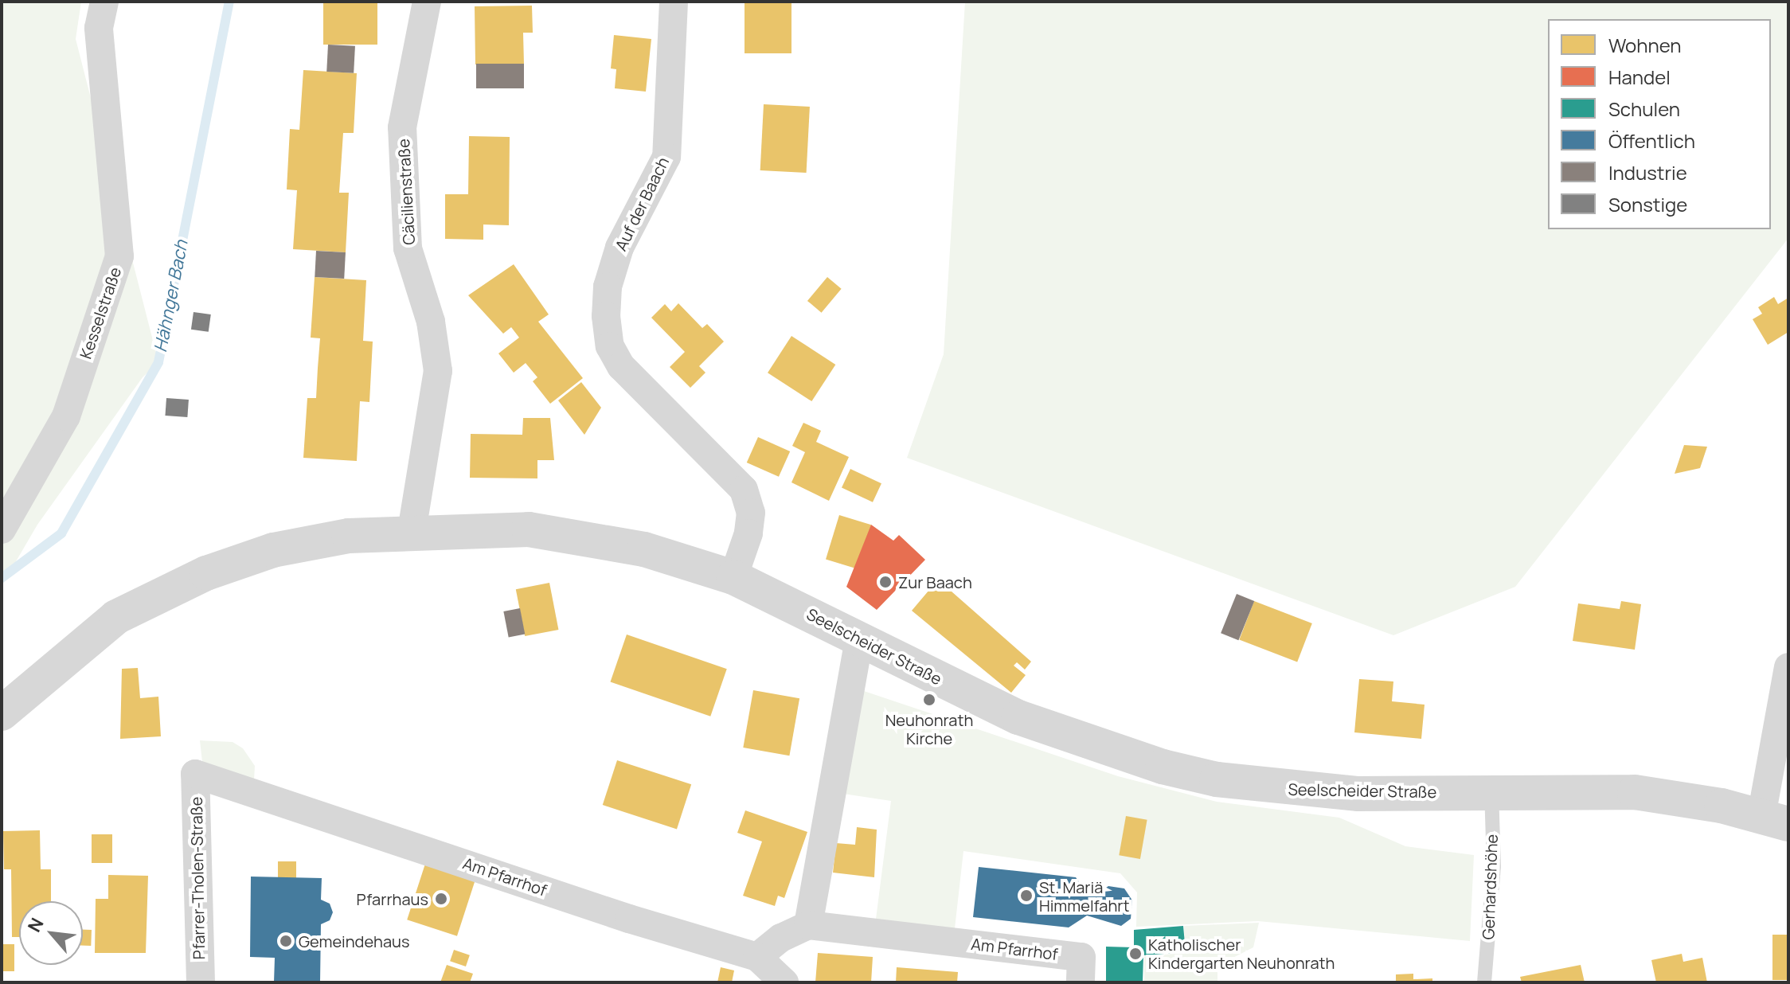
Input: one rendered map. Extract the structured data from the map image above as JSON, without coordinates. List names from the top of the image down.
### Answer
{
  "streets": {
    "street": [
      "Cäcilienstraße",
      "Auf der Baach",
      "Kesselstraße",
      "Seelscheider Straße",
      "Am Pfarrhof",
      "Pfarrer-Tholen-Straße"
    ],
    "lane": ["Gerhardshöhe"]
  },
  "crossings": [
    ["Cäcilienstraße", "Seelscheider Straße"],
    ["Auf der Baach", "Seelscheider Straße"],
    ["Seelscheider Straße", "Gerhardshöhe"],
    ["Am Pfarrhof", "Pfarrer-Tholen-Straße"]
  ],
  "water": ["Hähnger Bach"],
  "places": [
    "Zur Baach",
    "Neuhonrath Kirche",
    "St. Mariä Himmelfahrt",
    "Pfarrhaus",
    "Gemeindehaus",
    "Katholischer Kindergarten Neuhonrath"
  ],
  "legend": [
    "Wohnen",
    "Handel",
    "Schulen",
    "Öffentlich",
    "Industrie",
    "Sonstige"
  ],
  "north": "top left"
}
